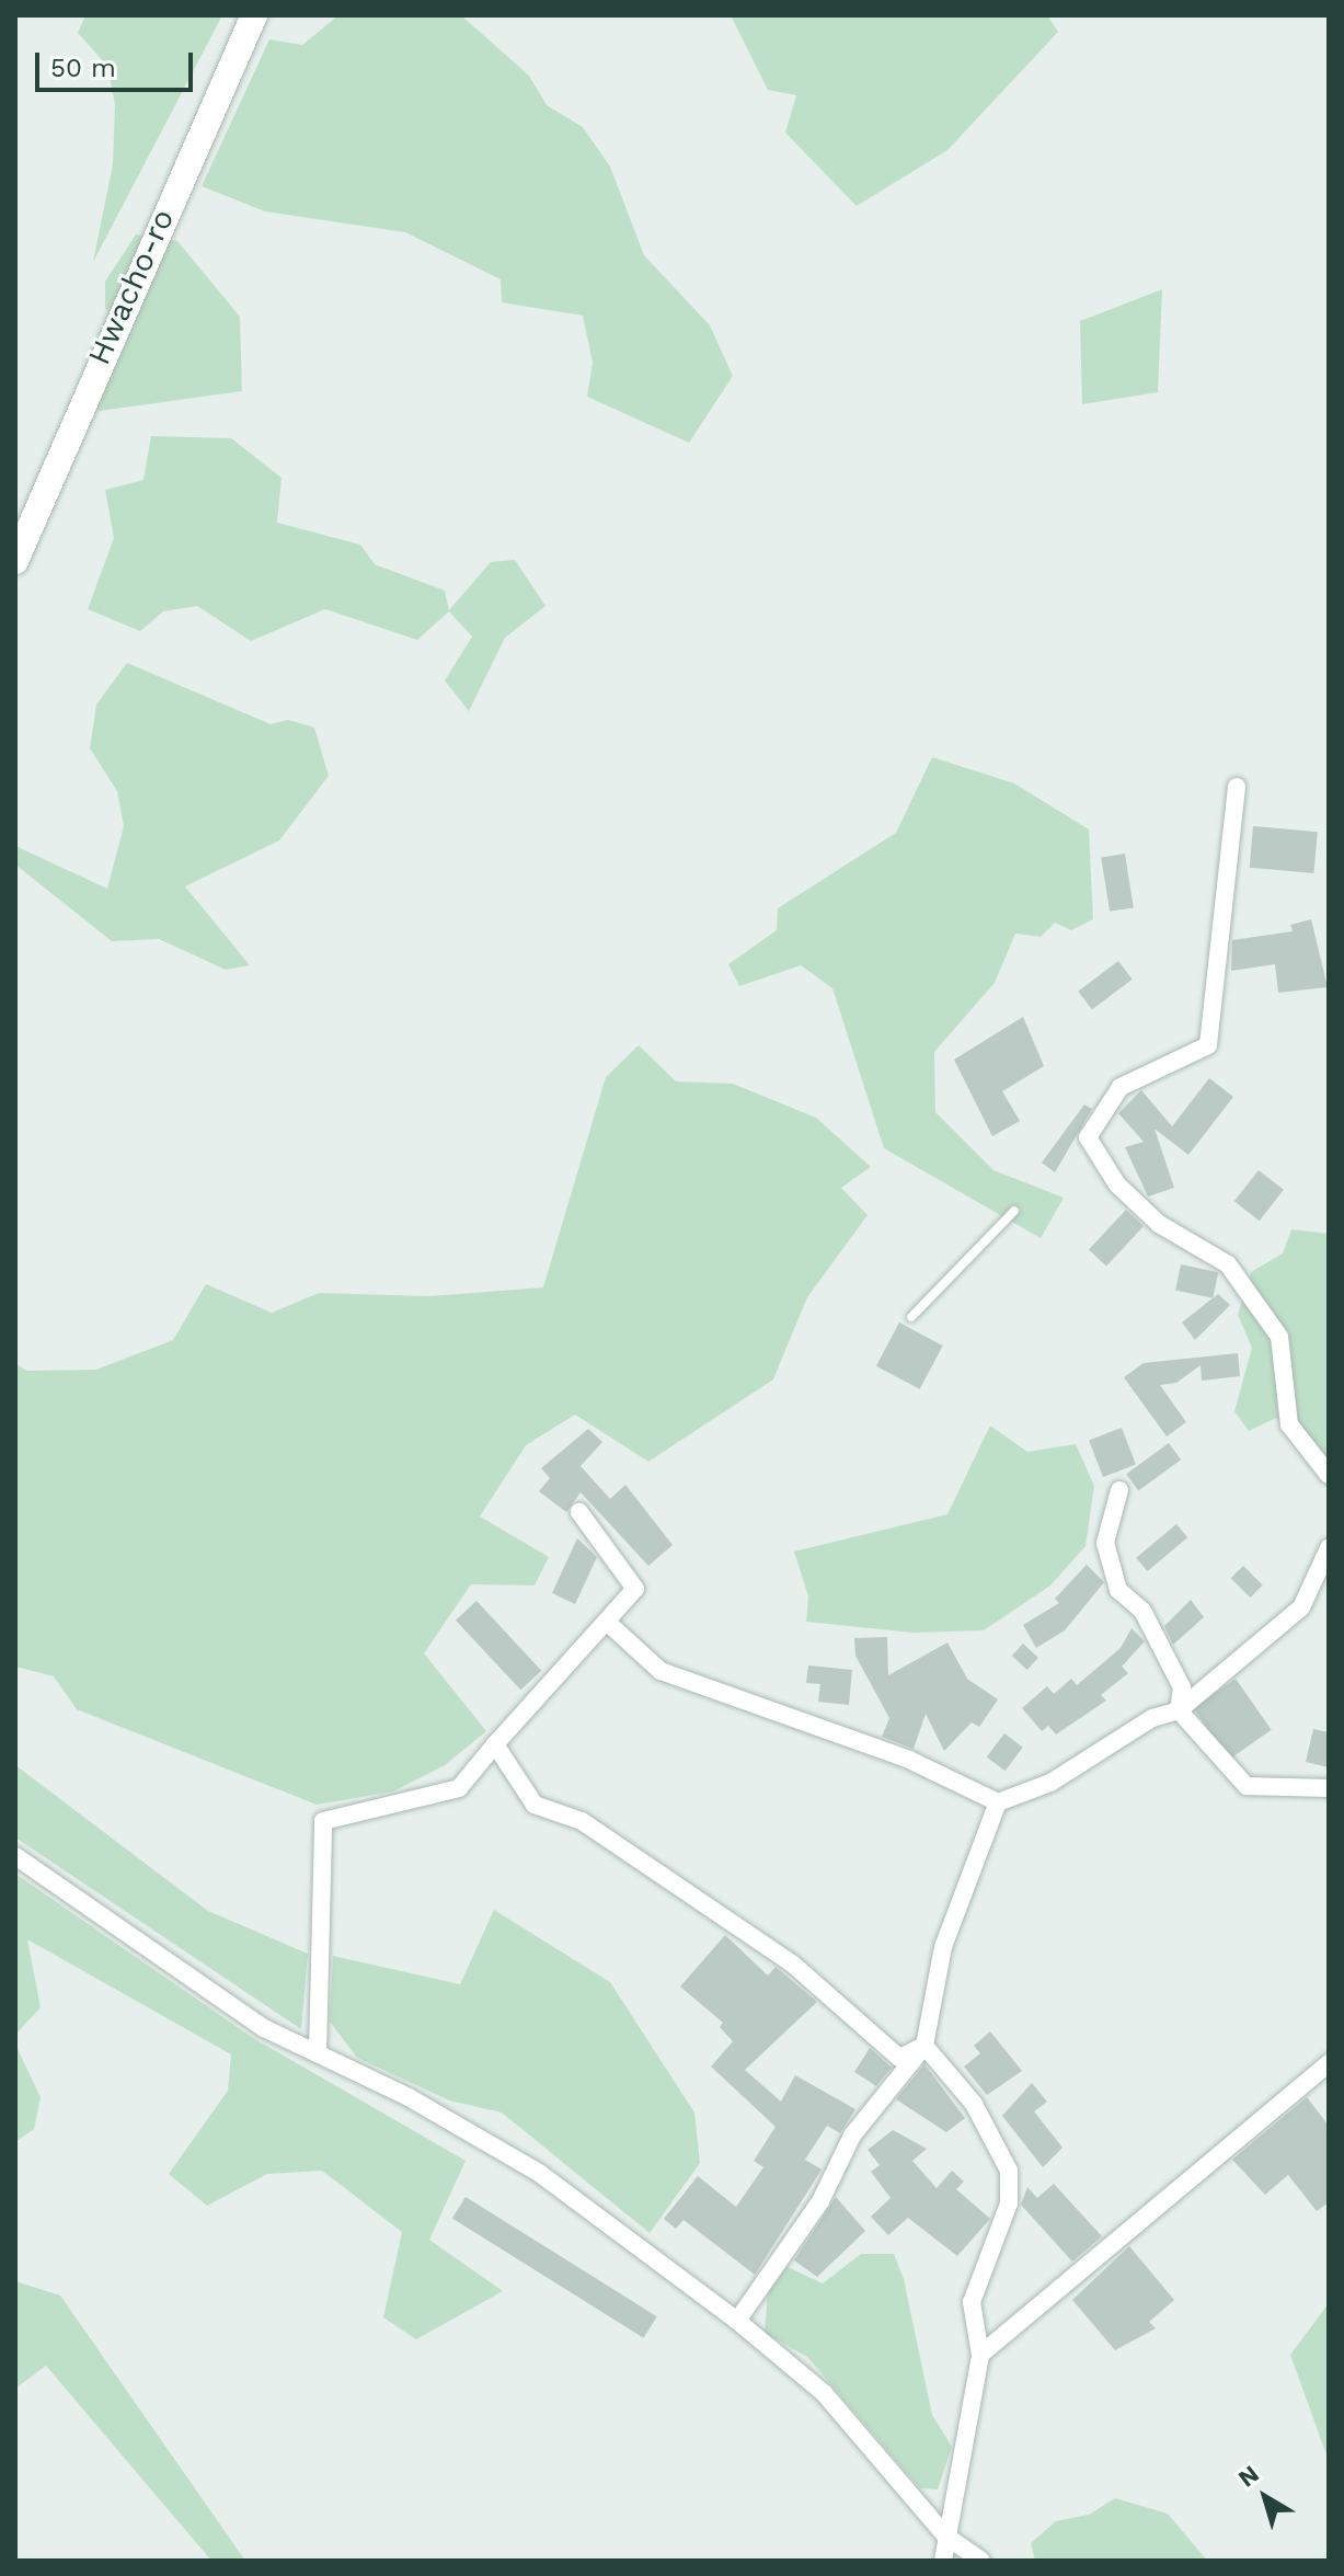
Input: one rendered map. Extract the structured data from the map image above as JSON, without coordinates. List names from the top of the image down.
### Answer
{
  "streets": {
    "street": ["Hwacho-ro"]
  },
  "scale_bar": "50 m",
  "north": "top left"
}
